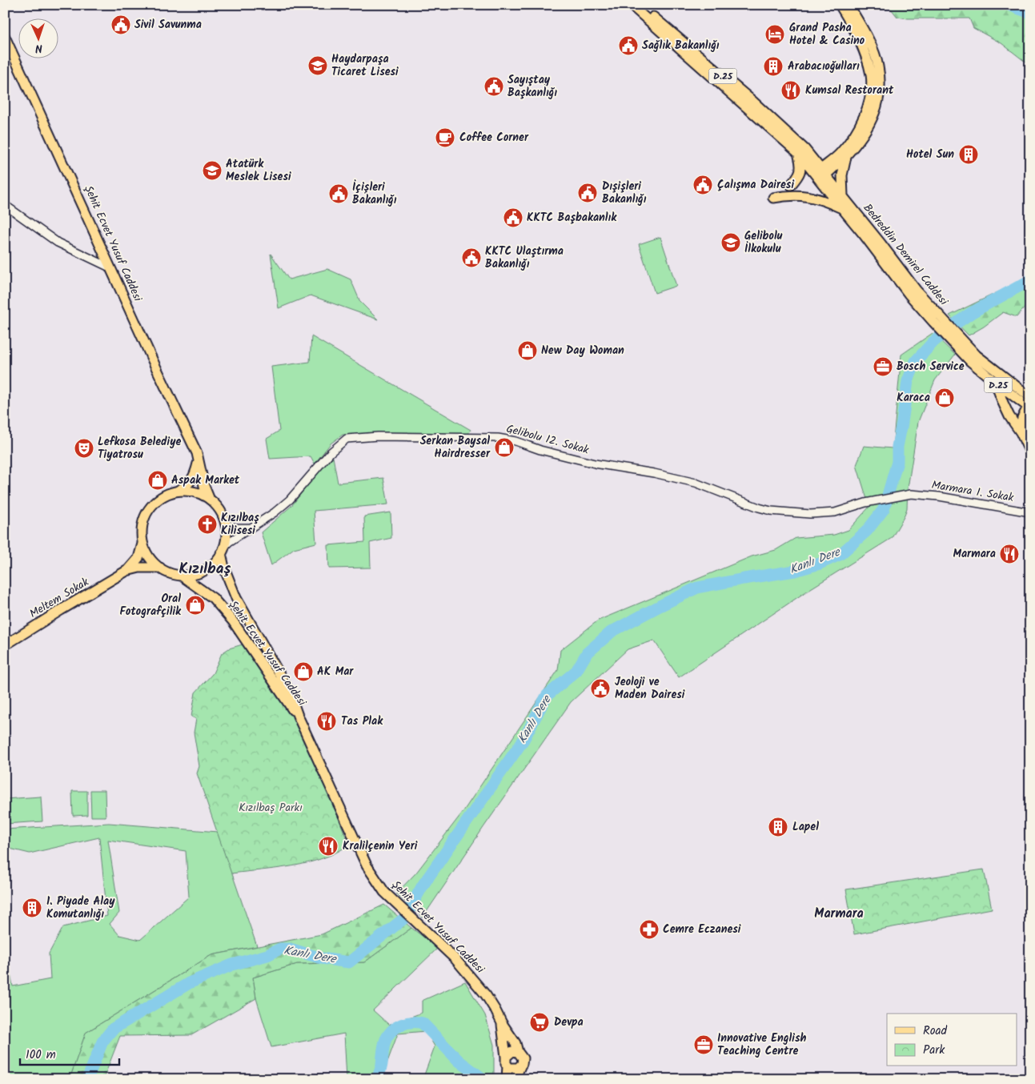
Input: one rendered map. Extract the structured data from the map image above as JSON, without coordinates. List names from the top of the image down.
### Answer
{
  "streets": {
    "main road": [
      "D.25",
      "Şehit Ecvet Yusuf Caddesi",
      "Bedreddin Demirel Caddesi",
      "Meltem Sokak"
    ],
    "street": ["Gelibolu 12. Sokak", "Marmara 1. Sokak"]
  },
  "crossings": [
    ["D.25", "Bedreddin Demirel Caddesi"],
    ["Şehit Ecvet Yusuf Caddesi", "Gelibolu 12. Sokak"],
    ["Şehit Ecvet Yusuf Caddesi", "Meltem Sokak"],
    ["Gelibolu 12. Sokak", "Marmara 1. Sokak"],
    ["Gelibolu 12. Sokak", "Meltem Sokak"]
  ],
  "districts": ["Kızılbaş", "Marmara"],
  "water": ["Kanlı Dere"],
  "parks": ["Kızılbaş Parkı"],
  "places": {
    "public building": [
      "Sivil Savunma",
      "Sağlık Bakanlığı",
      "Sayıştay Başkanlığı",
      "Çalışma Dairesi",
      "Dışişleri Bakanlığı",
      "İçişleri Bakanlığı",
      "KKTC Başbakanlık",
      "KKTC Ulaştırma Bakanlığı",
      "Jeoloji ve Maden Dairesi"
    ],
    "hotel": ["Grand Pasha Hotel & Casino"],
    "school or university": ["Haydarpaşa Ticaret Lisesi", "Atatürk Meslek Lisesi", "Gelibolu İlkokulu"],
    "building": [
      "Arabacıoğulları",
      "Hotel Sun",
      "Lapel",
      "1. Piyade Alay Komutanlığı"
    ],
    "restaurant": [
      "Kumsal Restorant",
      "Marmara",
      "Tas Plak",
      "Kralilçenin Yeri"
    ],
    "cafe": ["Coffee Corner"],
    "shop": [
      "New Day Woman",
      "Karaca",
      "Serkan Baysal Hairdresser",
      "Aspak Market",
      "Oral Fotografçilik",
      "AK Mar"
    ],
    "office": ["Bosch Service", "Innovative English Teaching Centre"],
    "theatre": ["Lefkosa Belediye Tiyatrosu"],
    "church": ["Kızılbaş Kilisesi"],
    "pharmacy": ["Cemre Eczanesi"],
    "supermarket": ["Devpa"]
  },
  "legend": ["Road", "Park"],
  "scale_bar": "100 m",
  "north": "bottom"
}
